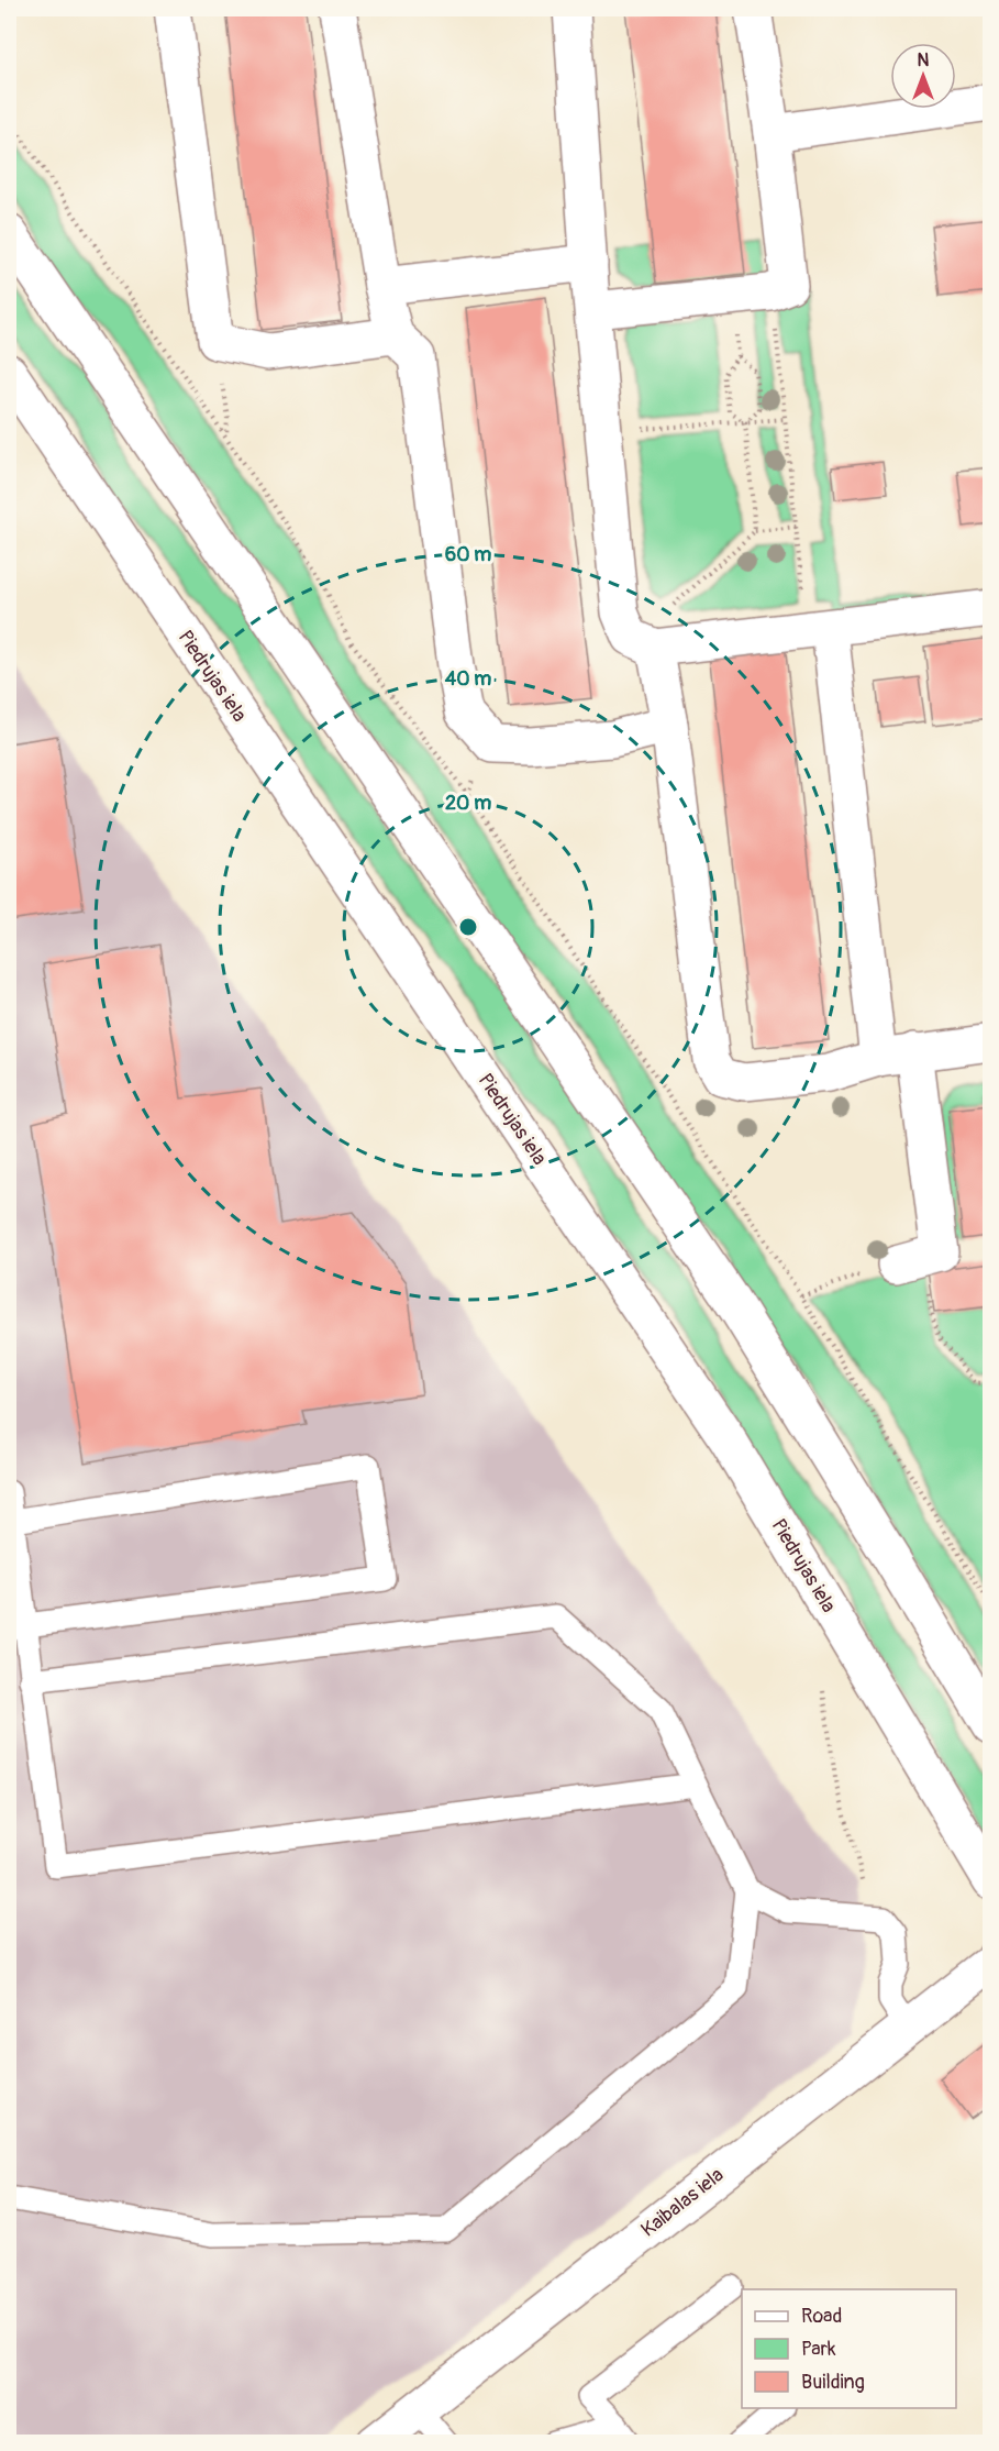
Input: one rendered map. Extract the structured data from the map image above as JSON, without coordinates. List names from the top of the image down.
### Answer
{
  "streets": {
    "street": ["Piedrujas iela", "Kaibalas iela"]
  },
  "legend": ["Road", "Park", "Building"],
  "north": "top",
  "rings": ["60 m", "40 m", "20 m"]
}
